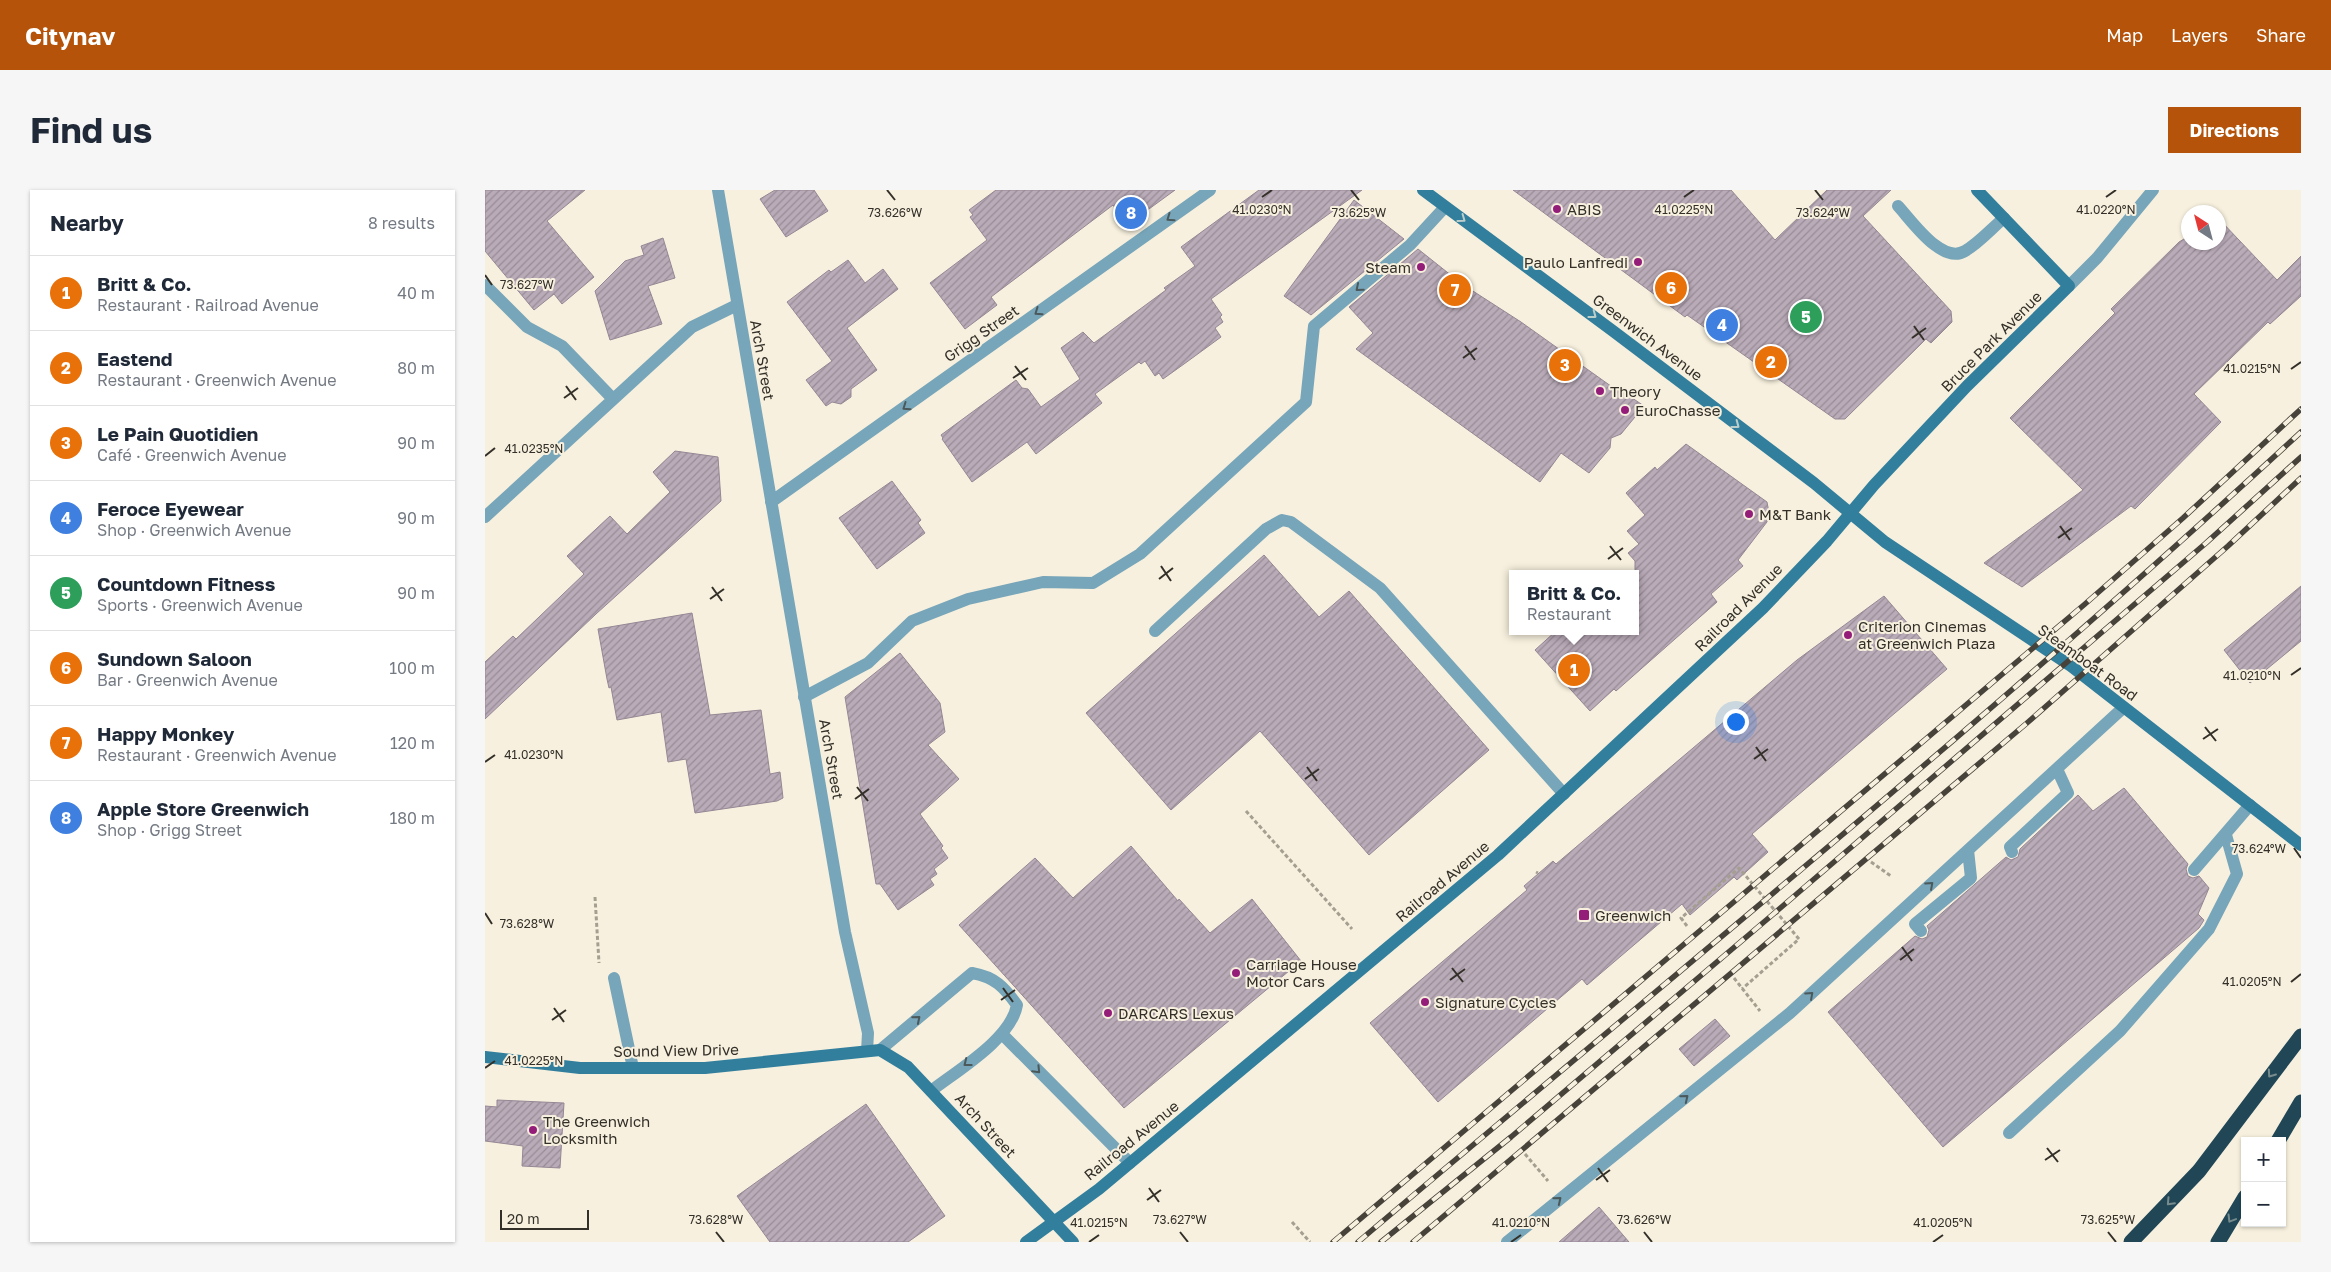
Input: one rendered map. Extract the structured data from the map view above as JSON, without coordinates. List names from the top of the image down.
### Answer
{
  "streets": {
    "main road": [
      "Greenwich Avenue",
      "Bruce Park Avenue",
      "Arch Street",
      "Railroad Avenue",
      "Steamboat Road",
      "Sound View Drive"
    ],
    "street": ["Grigg Street"]
  },
  "crossings": [
    ["Grigg Street", "Arch Street"],
    ["Greenwich Avenue", "Bruce Park Avenue"],
    ["Greenwich Avenue", "Railroad Avenue"],
    ["Greenwich Avenue", "Steamboat Road"],
    ["Bruce Park Avenue", "Railroad Avenue"],
    ["Bruce Park Avenue", "Steamboat Road"],
    ["Arch Street", "Railroad Avenue"],
    ["Arch Street", "Sound View Drive"],
    ["Railroad Avenue", "Steamboat Road"]
  ],
  "one_way": ["Grigg Street", "Greenwich Avenue"],
  "places": {
    "other": [
      "ABIS",
      "Paulo Lanfredi",
      "Steam",
      "Theory",
      "EuroChasse",
      "M&T Bank",
      "Criterion Cinemas at Greenwich Plaza",
      "Carriage House Motor Cars",
      "Signature Cycles",
      "DARCARS Lexus",
      "The Greenwich Locksmith"
    ],
    "transit": ["Greenwich"]
  },
  "scale_bar": "20 m",
  "north": "top left",
  "page": {
    "header": "Citynav",
    "nav": ["Map", "Layers", "Share"],
    "buttons": "Directions",
    "title": "Find us",
    "heading": ["Nearby", "8 results"],
    "pins": [
      "8",
      "6",
      "7",
      "5",
      "4",
      "2",
      "3",
      "1"
    ],
    "list": [
      {
        "mark": "1",
        "name": "Britt & Co.",
        "note": "Restaurant · Railroad Avenue",
        "value": "40 m"
      },
      {
        "mark": "2",
        "name": "Eastend",
        "note": "Restaurant · Greenwich Avenue",
        "value": "80 m"
      },
      {
        "mark": "3",
        "name": "Le Pain Quotidien",
        "note": "Café · Greenwich Avenue",
        "value": "90 m"
      },
      {
        "mark": "4",
        "name": "Feroce Eyewear",
        "note": "Shop · Greenwich Avenue",
        "value": "90 m"
      },
      {
        "mark": "5",
        "name": "Countdown Fitness",
        "note": "Sports · Greenwich Avenue",
        "value": "90 m"
      },
      {
        "mark": "6",
        "name": "Sundown Saloon",
        "note": "Bar · Greenwich Avenue",
        "value": "100 m"
      },
      {
        "mark": "7",
        "name": "Happy Monkey",
        "note": "Restaurant · Greenwich Avenue",
        "value": "120 m"
      },
      {
        "mark": "8",
        "name": "Apple Store Greenwich",
        "note": "Shop · Grigg Street",
        "value": "180 m"
      }
    ],
    "popup": ["Britt & Co.", "Restaurant"],
    "map_buttons": ["+", "−"],
    "scale": "20 m"
  },
  "coordinates": [
    "41.0230°N",
    "41.0225°N",
    "41.0220°N",
    "73.626°W",
    "73.625°W",
    "73.624°W",
    "73.627°W",
    "41.0215°N",
    "41.0235°N",
    "41.0210°N",
    "73.628°W",
    "41.0205°N"
  ]
}
